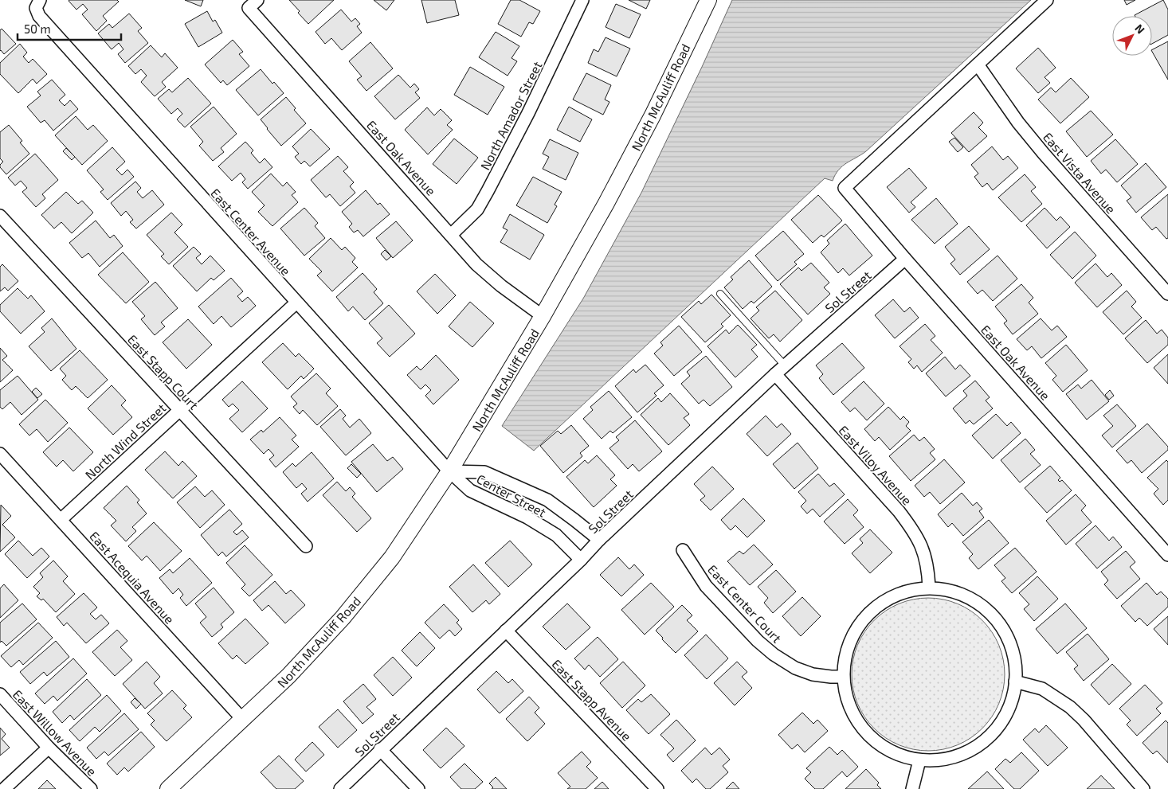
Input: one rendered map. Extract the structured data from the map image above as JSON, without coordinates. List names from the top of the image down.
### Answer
{
  "streets": {
    "street": [
      "North McAuliff Road",
      "North Amador Street",
      "East Oak Avenue",
      "East Vista Avenue",
      "East Center Avenue",
      "Sol Street",
      "East Stapp Court",
      "North Wind Street",
      "East Viloy Avenue",
      "Center Street",
      "East Acequia Avenue",
      "East Center Court",
      "East Stapp Avenue",
      "East Willow Avenue"
    ]
  },
  "crossings": [
    ["North McAuliff Road", "East Oak Avenue"],
    ["North McAuliff Road", "East Center Avenue"],
    ["North McAuliff Road", "Center Street"],
    ["North McAuliff Road", "East Acequia Avenue"],
    ["North Amador Street", "East Oak Avenue"],
    ["East Oak Avenue", "East Vista Avenue"],
    ["East Oak Avenue", "Sol Street"],
    ["East Center Avenue", "North Wind Street"],
    ["East Center Avenue", "Center Street"],
    ["Sol Street", "East Viloy Avenue"],
    ["Sol Street", "Center Street"],
    ["Sol Street", "East Stapp Avenue"],
    ["East Stapp Court", "North Wind Street"],
    ["North Wind Street", "East Acequia Avenue"]
  ],
  "scale_bar": "50 m",
  "north": "top right"
}
